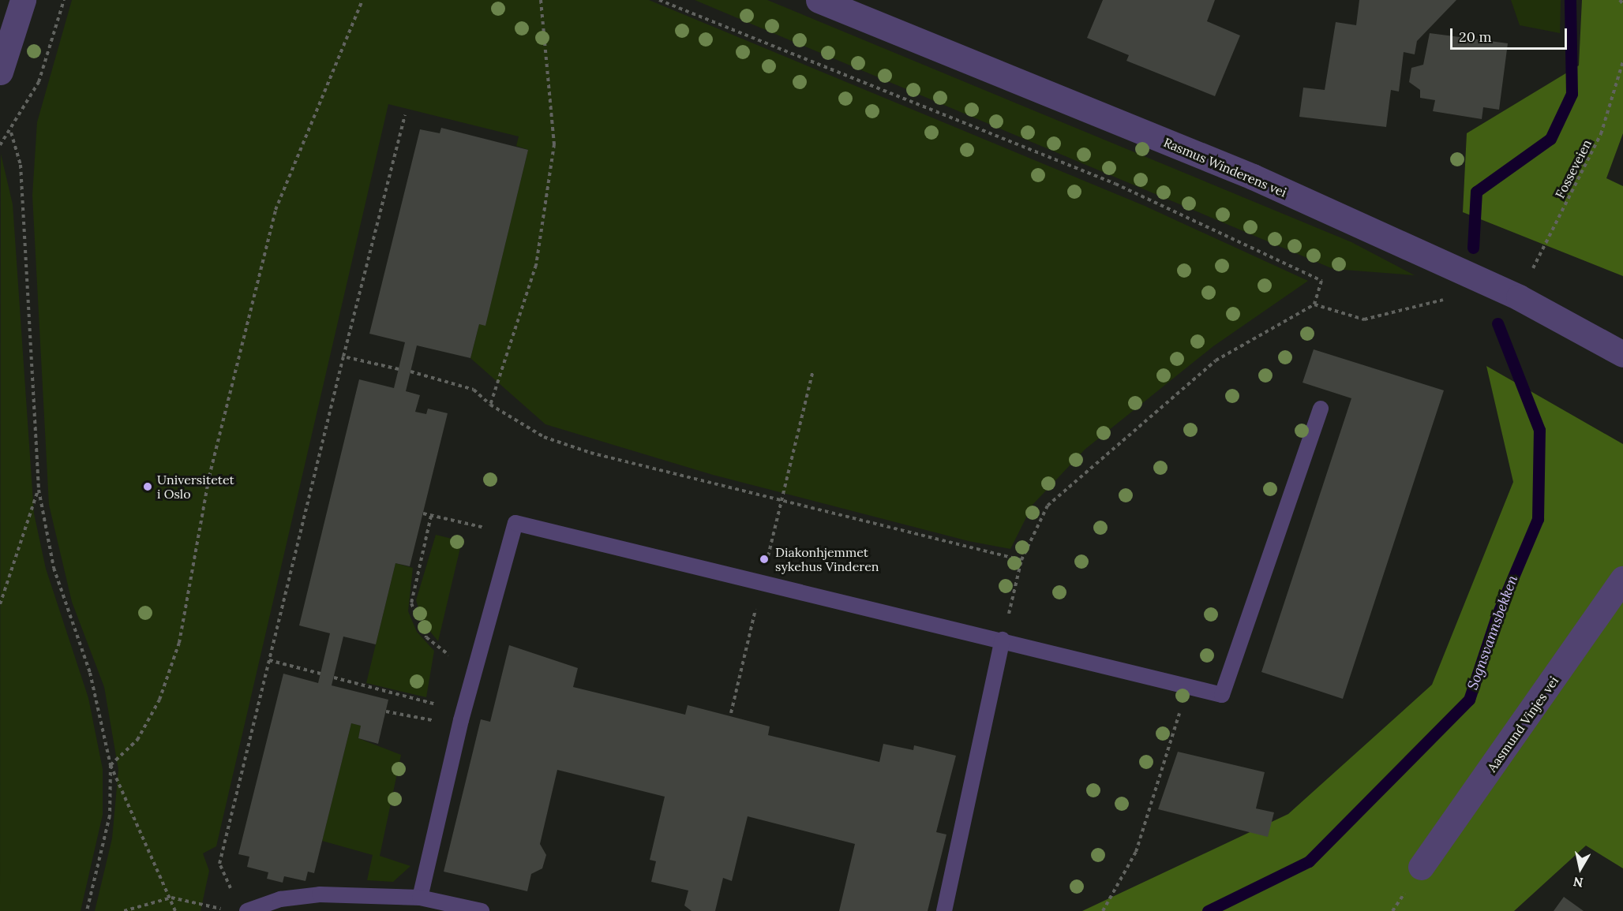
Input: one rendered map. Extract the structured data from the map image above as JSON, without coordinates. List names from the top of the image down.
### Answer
{
  "streets": {
    "street": ["Rasmus Winderens vei", "Aasmund Vinjes vei"],
    "path": ["Fosseveien"]
  },
  "water": ["Sognsvannsbekken"],
  "places": ["Universitetet i Oslo", "Diakonhjemmet sykehus Vinderen"],
  "scale_bar": "20 m",
  "north": "bottom"
}
